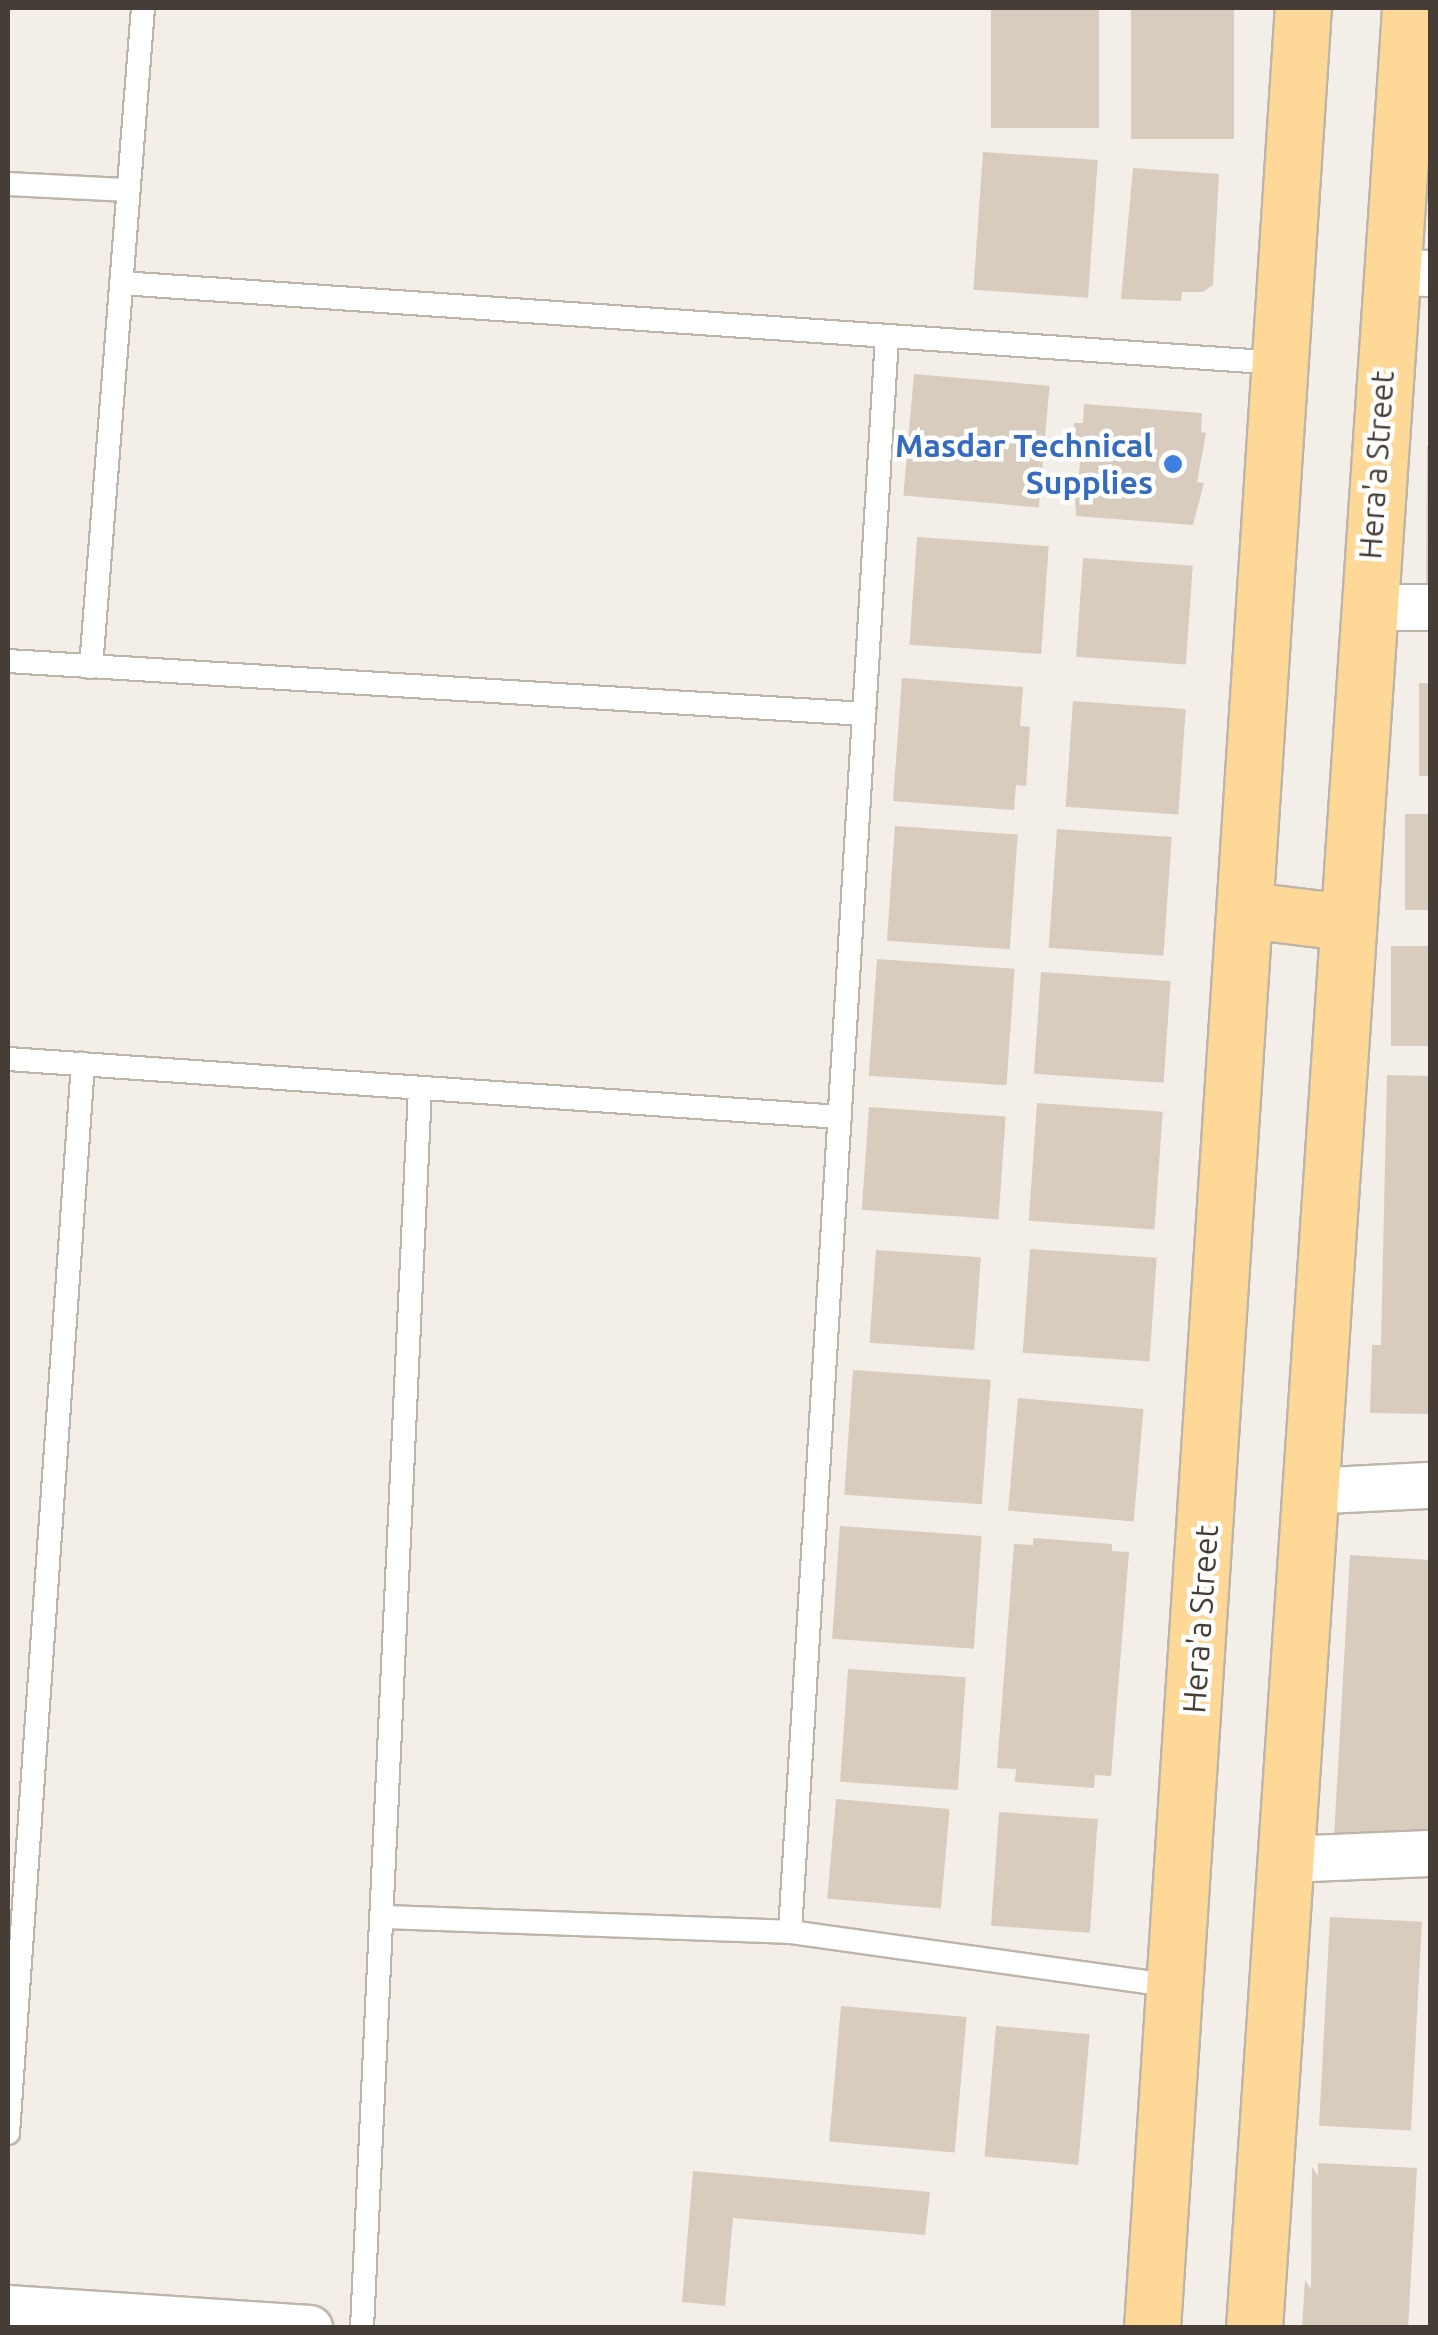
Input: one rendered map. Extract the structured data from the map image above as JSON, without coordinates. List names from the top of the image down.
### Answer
{
  "streets": {
    "main road": ["Hera'a Street"]
  },
  "places": ["Masdar Technical Supplies"]
}
